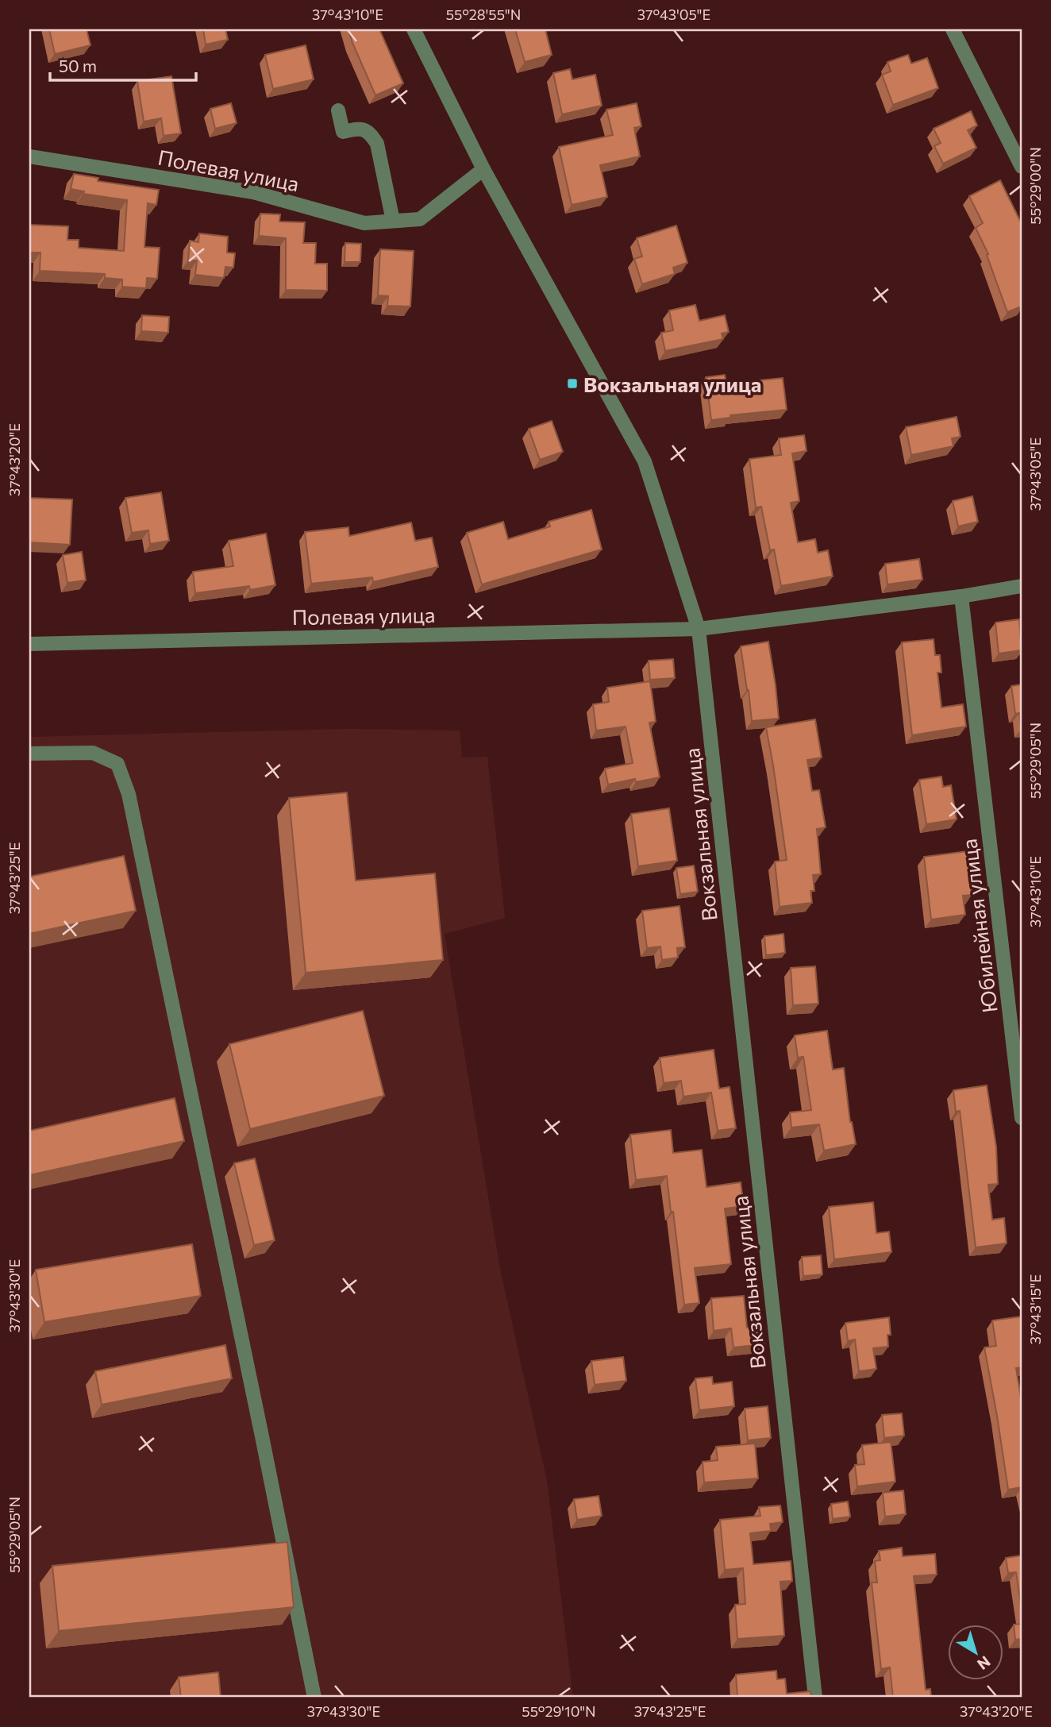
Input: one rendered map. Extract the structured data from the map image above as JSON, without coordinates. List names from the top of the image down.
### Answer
{
  "streets": {
    "street": ["Полевая улица", "Вокзальная улица", "Юбилейная улица"]
  },
  "crossings": [
    ["Полевая улица", "Вокзальная улица"],
    ["Полевая улица", "Юбилейная улица"]
  ],
  "places": {
    "transit": ["Вокзальная улица"]
  },
  "scale_bar": "50 m",
  "north": "bottom right",
  "coordinates": [
    "37°43'10\"E",
    "55°28'55\"N",
    "37°43'05\"E",
    "55°29'00\"N",
    "37°43'20\"E",
    "55°29'05\"N",
    "37°43'25\"E",
    "37°43'30\"E",
    "37°43'15\"E",
    "55°29'10\"N"
  ]
}
